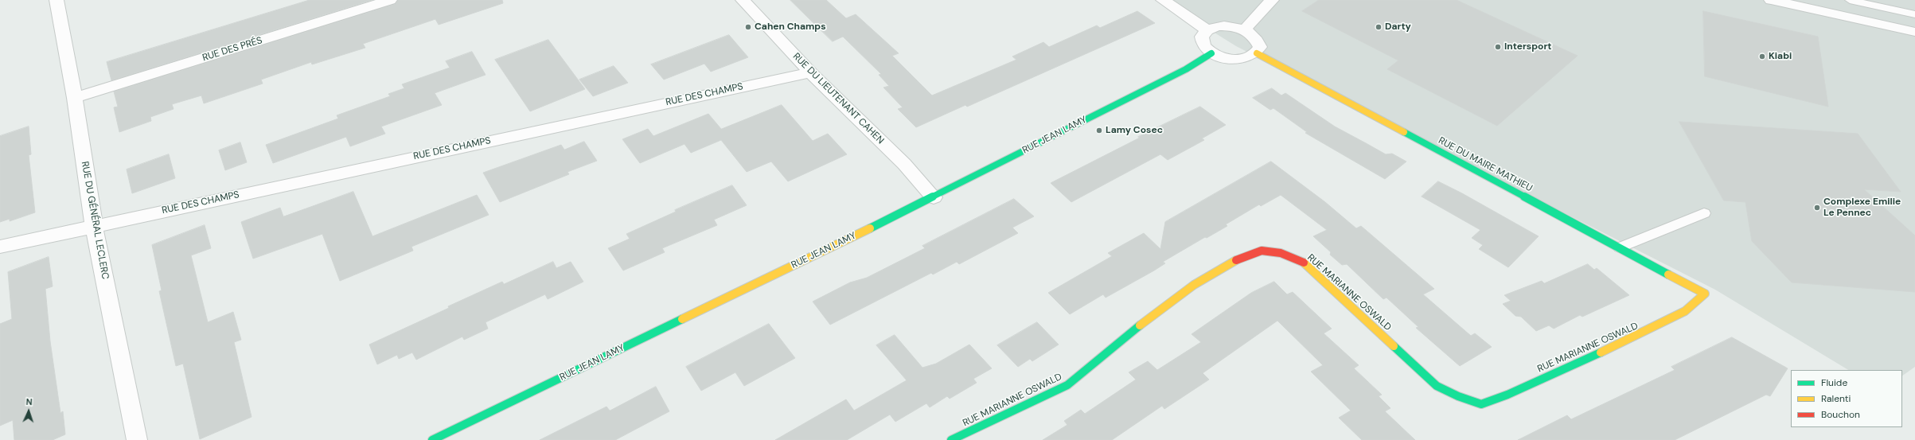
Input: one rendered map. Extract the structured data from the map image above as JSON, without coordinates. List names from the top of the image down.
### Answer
{
  "streets": {
    "street": [
      "RUE DES PRÉS",
      "RUE DES CHAMPS",
      "RUE DU LIEUTENANT CAHEN",
      "RUE JEAN LAMY",
      "RUE DU MAIRE MATHIEU",
      "RUE DU GÉNÉRAL LECLERC",
      "RUE MARIANNE OSWALD"
    ]
  },
  "crossings": [
    ["RUE DES PRÉS", "RUE DU GÉNÉRAL LECLERC"],
    ["RUE DES CHAMPS", "RUE DU LIEUTENANT CAHEN"],
    ["RUE DES CHAMPS", "RUE DU GÉNÉRAL LECLERC"],
    ["RUE DU LIEUTENANT CAHEN", "RUE JEAN LAMY"],
    ["RUE JEAN LAMY", "RUE DU MAIRE MATHIEU"],
    ["RUE DU MAIRE MATHIEU", "RUE MARIANNE OSWALD"]
  ],
  "places": [
    "Cahen Champs",
    "Darty",
    "Intersport",
    "Kiabi",
    "Lamy Cosec",
    "Complexe Emilie Le Pennec"
  ],
  "legend": ["Fluide", "Ralenti", "Bouchon"],
  "north": "top"
}
